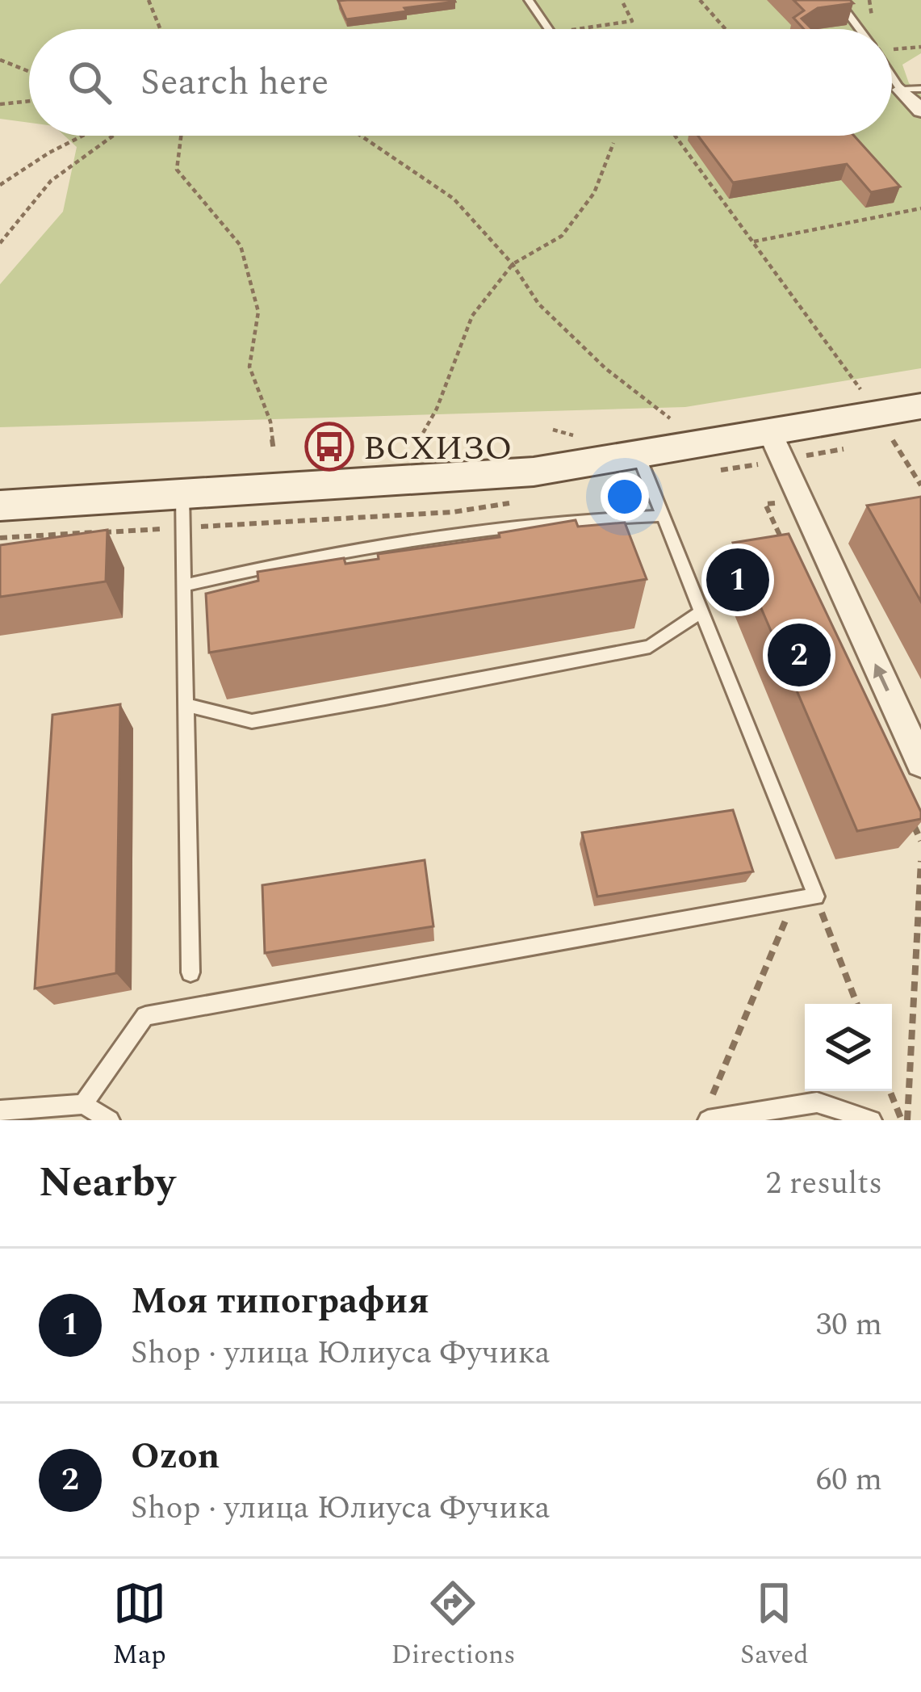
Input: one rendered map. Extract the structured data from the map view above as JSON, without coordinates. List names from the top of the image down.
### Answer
{
  "places": {
    "bus stop": ["ВСХИЗО"]
  },
  "page": {
    "search": "Search here",
    "pins": ["1", "2"],
    "heading": ["Nearby", "2 results"],
    "list": [
      {
        "mark": "1",
        "name": "Моя типография",
        "note": "Shop · улица Юлиуса Фучика",
        "value": "30 m"
      },
      {
        "mark": "2",
        "name": "Ozon",
        "note": "Shop · улица Юлиуса Фучика",
        "value": "60 m"
      }
    ],
    "nav": ["Map", "Directions", "Saved"]
  }
}
